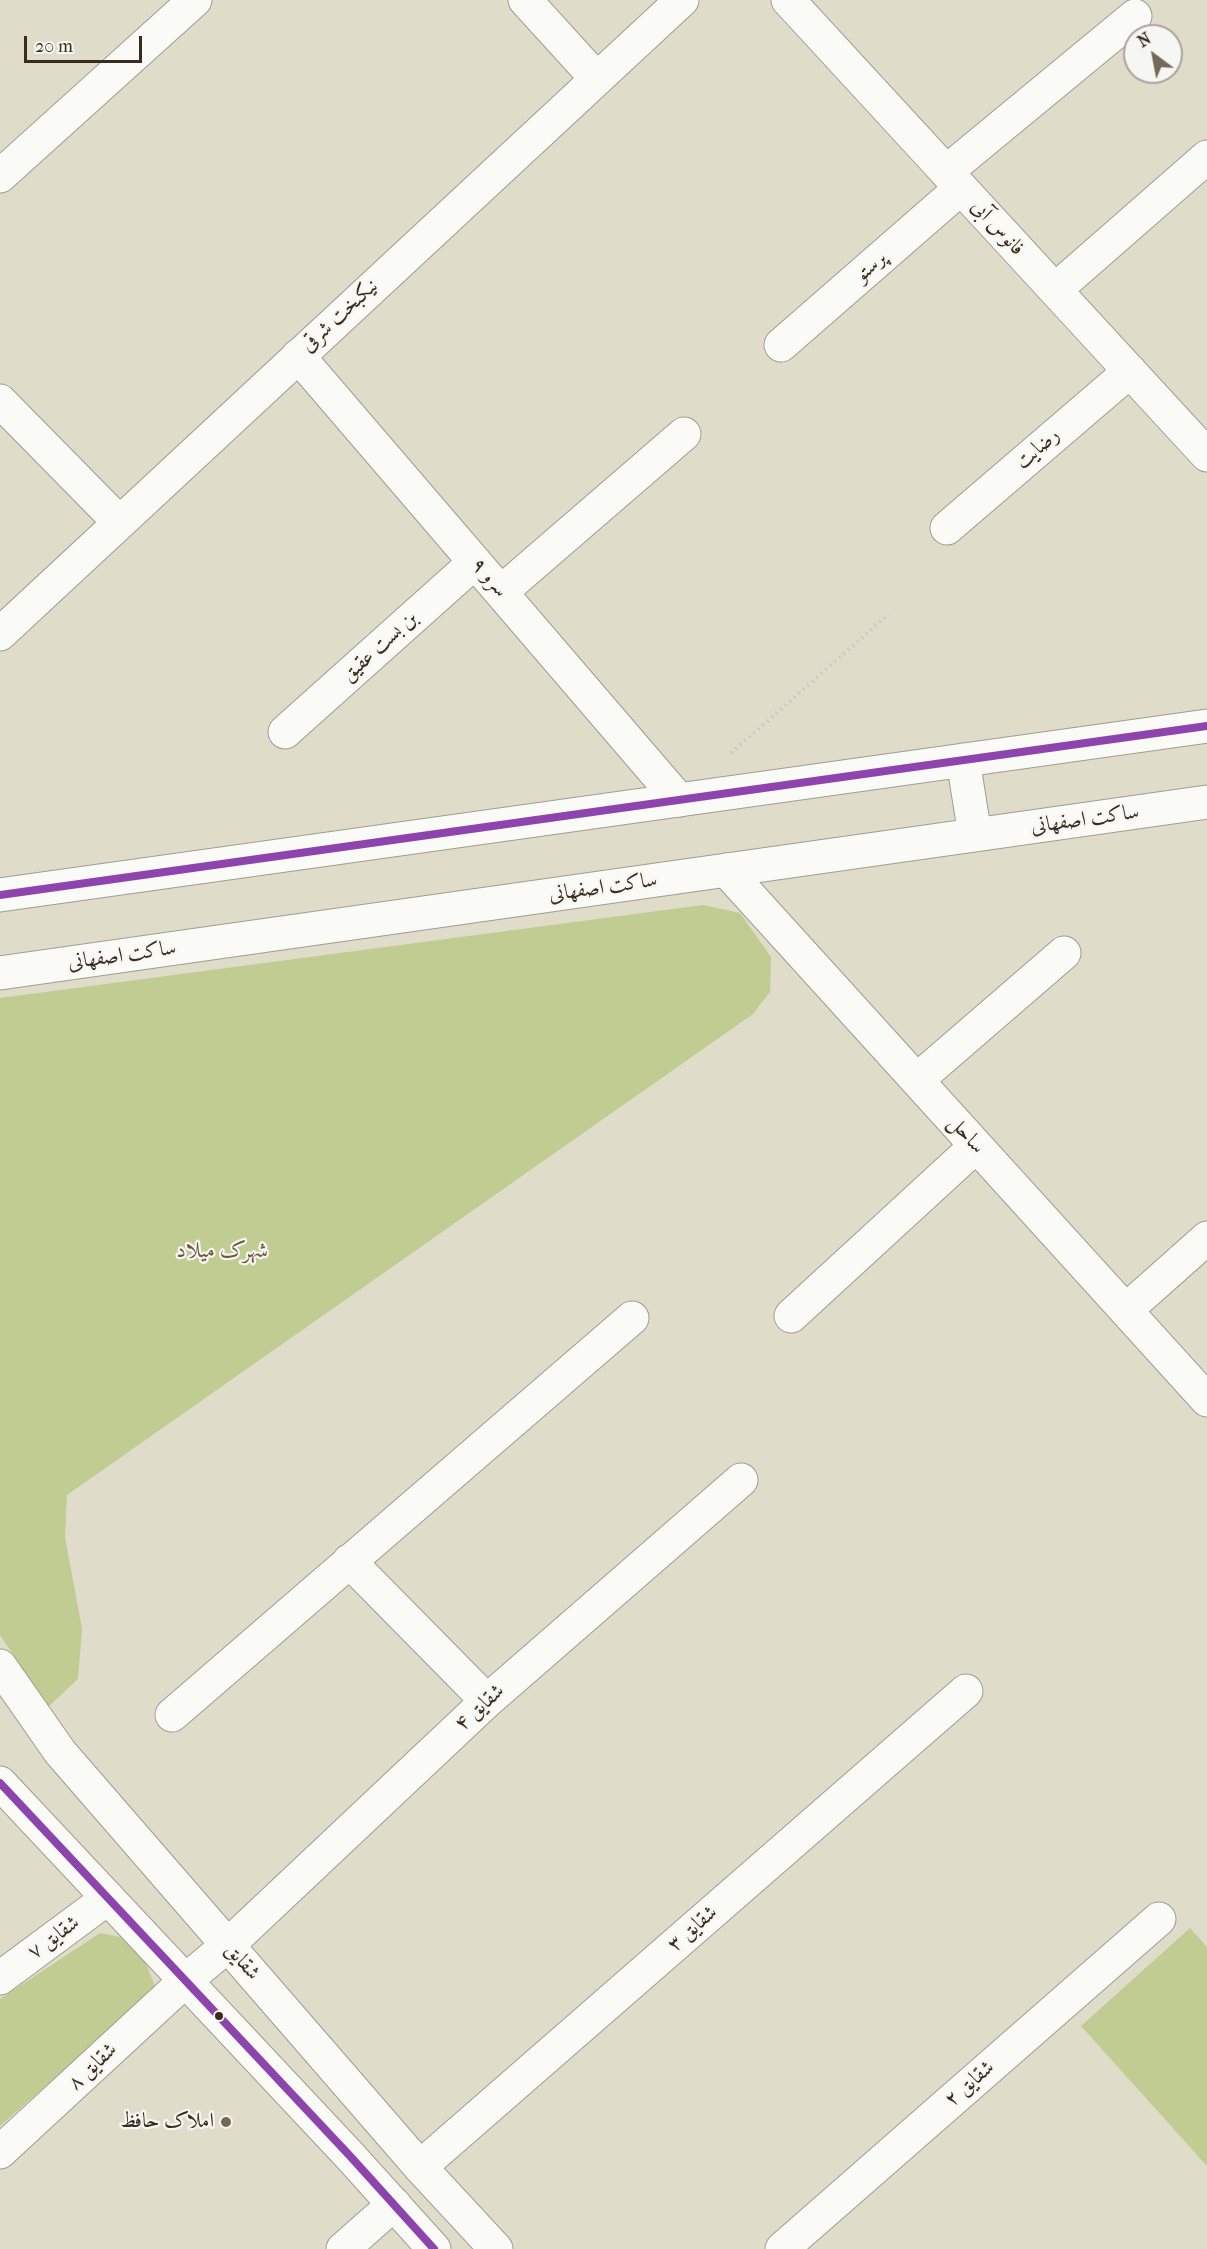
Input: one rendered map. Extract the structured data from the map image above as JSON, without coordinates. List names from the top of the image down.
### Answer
{
  "streets": {
    "street": [
      "فانوس آبی",
      "پرستو",
      "نیکبخت شرقی",
      "رضایت",
      "سرو ۹",
      "بن بست عقیق",
      "ساکت اصفهانی",
      "ساحل",
      "شقایق ۴",
      "شقایق ۳",
      "شقایق ۷",
      "شقایق",
      "شقایق ۸",
      "شقایق ۲"
    ]
  },
  "crossings": [
    ["فانوس آبی", "پرستو"],
    ["فانوس آبی", "رضایت"],
    ["نیکبخت شرقی", "سرو ۹"],
    ["سرو ۹", "بن بست عقیق"],
    ["ساکت اصفهانی", "ساحل"],
    ["شقایق ۴", "شقایق"],
    ["شقایق ۴", "شقایق ۸"],
    ["شقایق ۳", "شقایق"]
  ],
  "districts": ["شهرک میلاد"],
  "places": ["املاک حافظ"],
  "scale_bar": "20 m",
  "north": "top left"
}
